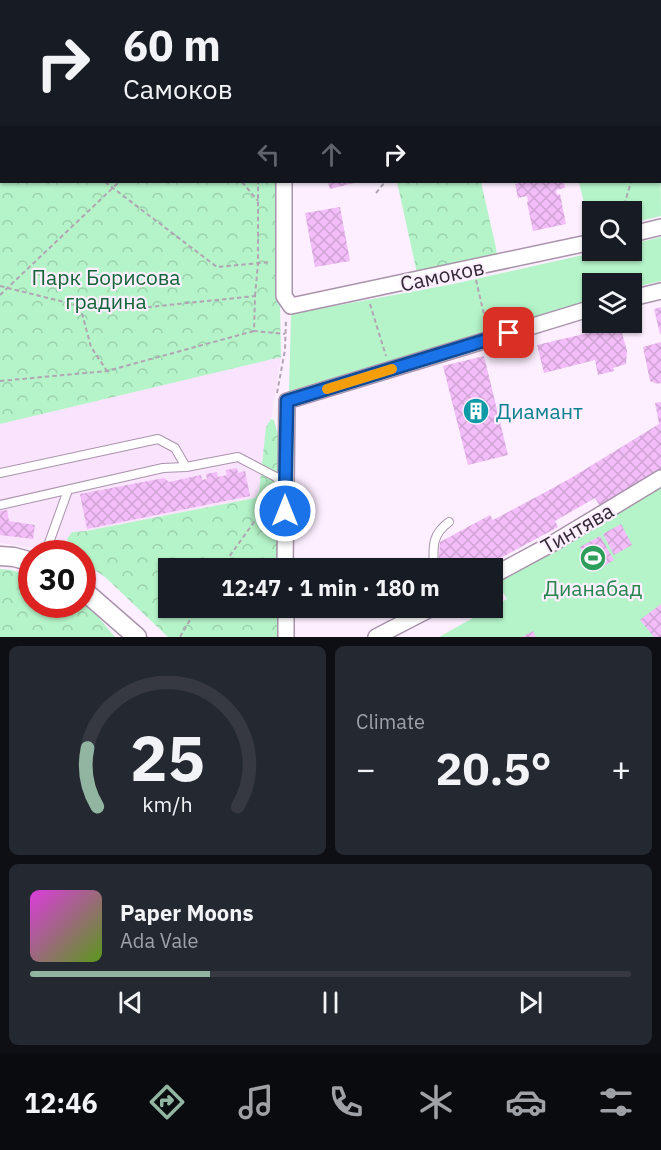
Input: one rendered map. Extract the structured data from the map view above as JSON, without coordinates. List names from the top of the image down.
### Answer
{
  "streets": {
    "street": ["Самоков", "Тинтява"]
  },
  "parks": ["Парк Борисова градина"],
  "places": {
    "building": ["Диамант"],
    "sports": ["Дианабад"]
  },
  "page": {
    "turn": ["60 m", "Самоков"],
    "limit": "30",
    "trip": "12:47 · 1 min · 180 m",
    "tile": "Climate",
    "heat": ["−", "20.5°", "+"],
    "song": ["Paper Moons", "Ada Vale"],
    "tabs": "12:46",
    "gauge": ["25", "km/h"]
  }
}
